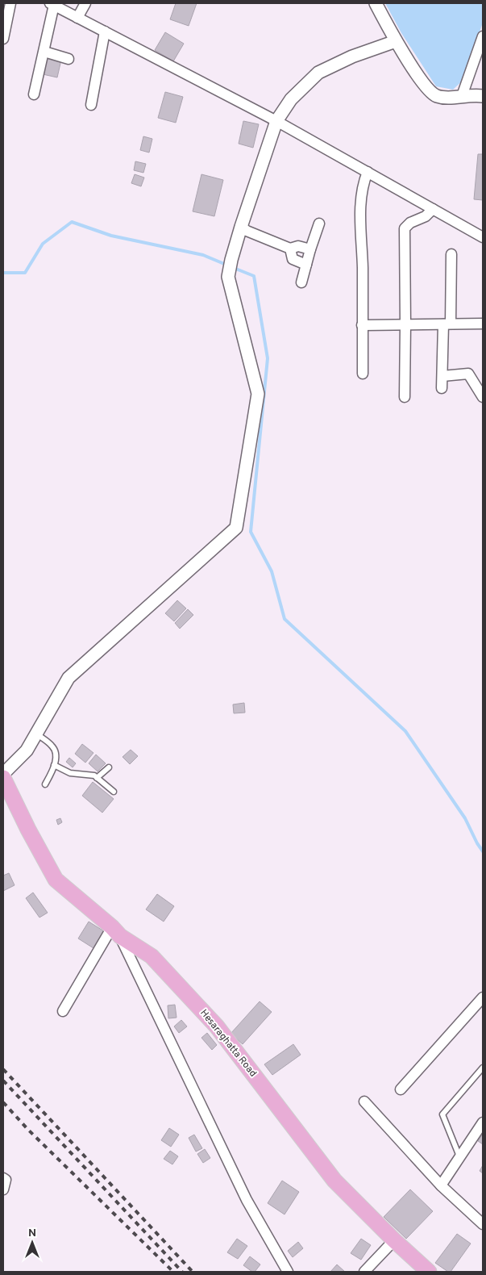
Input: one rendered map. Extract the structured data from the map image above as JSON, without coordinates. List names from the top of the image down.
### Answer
{
  "streets": {
    "main road": ["Hesaraghatta Road"]
  },
  "north": "top"
}
